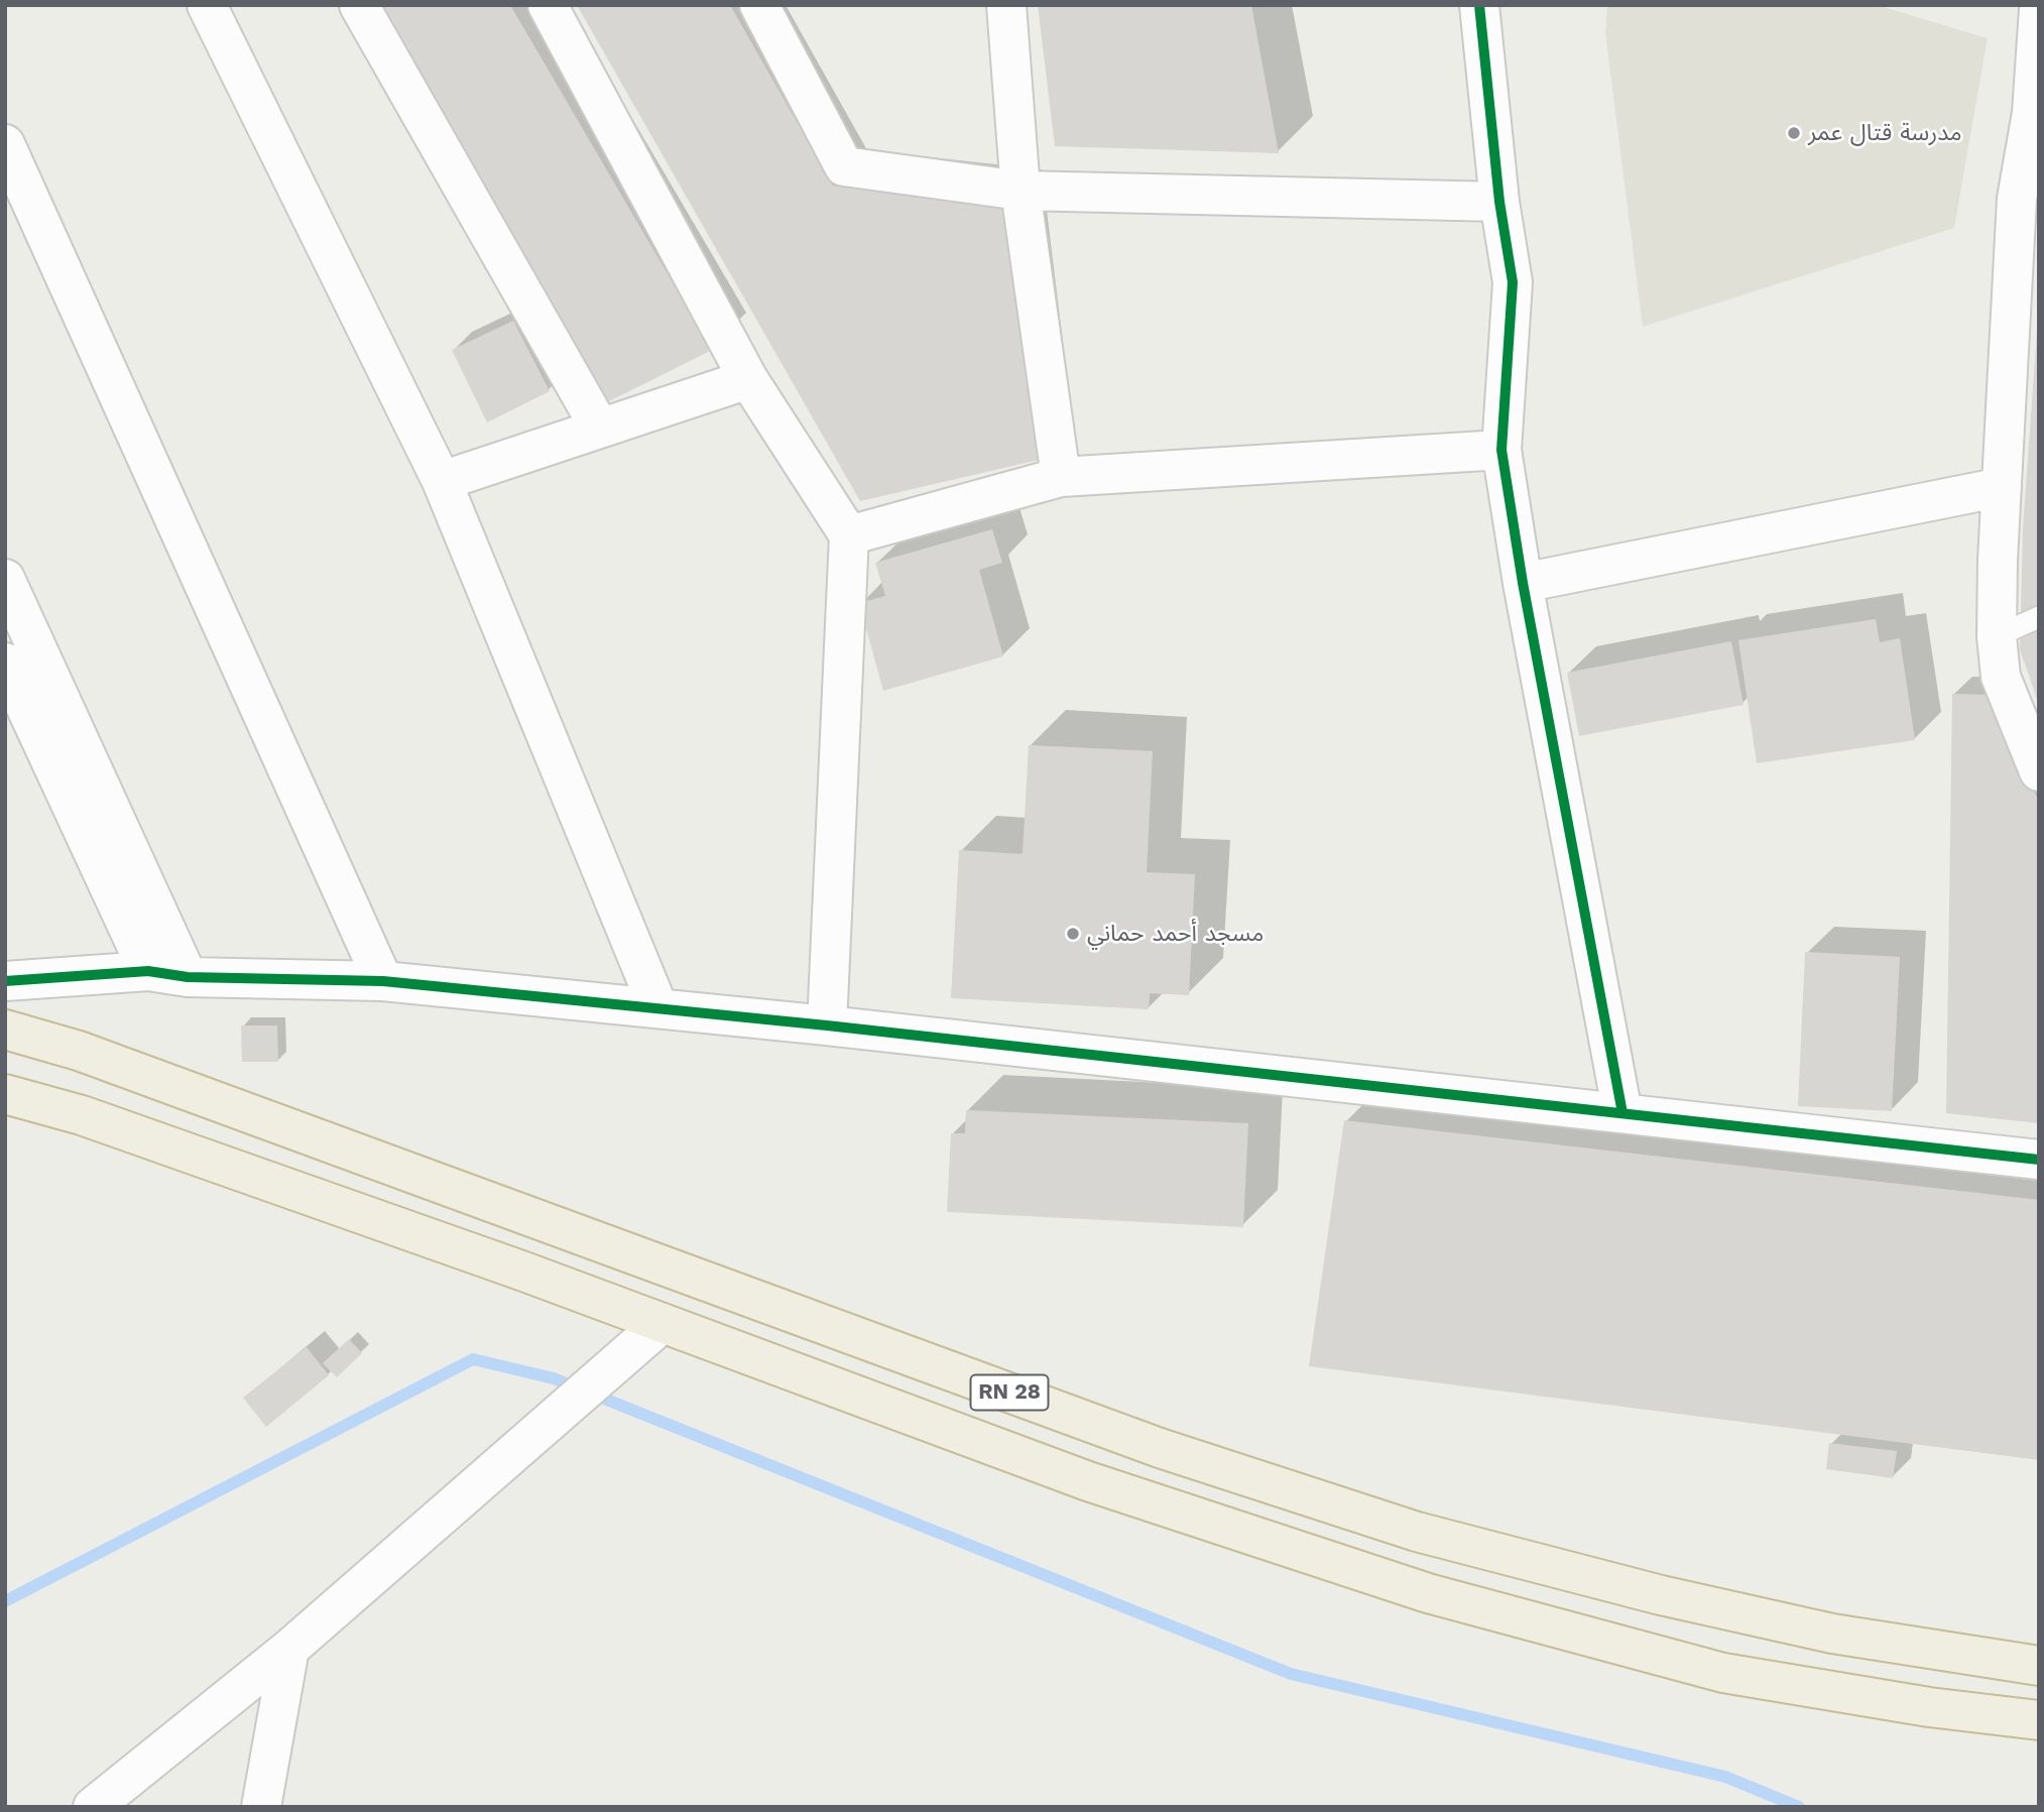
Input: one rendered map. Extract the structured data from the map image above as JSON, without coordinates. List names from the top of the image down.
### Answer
{
  "streets": {
    "highway": ["RN 28"]
  },
  "places": ["مدرسة قتال عمر", "مسجد أحمد حماني"]
}
